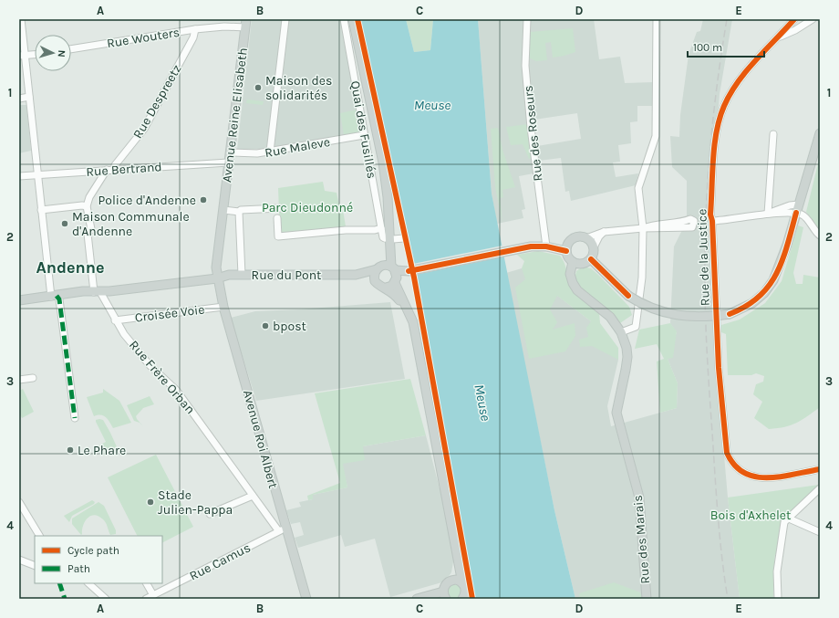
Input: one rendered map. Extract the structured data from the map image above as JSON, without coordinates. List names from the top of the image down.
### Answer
{
  "streets": {
    "main road": [
      "Avenue Reine Elisabeth",
      "Rue du Pont",
      "Avenue Roi Albert",
      "Rue des Marais"
    ],
    "street": [
      "Rue Wouters",
      "Rue Despreetz",
      "Quai des Fusillés",
      "Rue des Roseurs",
      "Rue Maleve",
      "Rue Bertrand",
      "Rue de la Justice",
      "Croisée Voie",
      "Rue Frère Orban",
      "Rue Camus"
    ]
  },
  "crossings": [
    ["Rue Wouters", "Rue Despreetz"],
    ["Rue Wouters", "Avenue Reine Elisabeth"],
    ["Rue Despreetz", "Rue Bertrand"],
    ["Avenue Reine Elisabeth", "Rue Maleve"],
    ["Avenue Reine Elisabeth", "Rue Bertrand"],
    ["Avenue Reine Elisabeth", "Rue du Pont"],
    ["Avenue Reine Elisabeth", "Avenue Roi Albert"],
    ["Quai des Fusillés", "Rue Maleve"],
    ["Rue du Pont", "Rue Frère Orban"],
    ["Rue du Pont", "Avenue Roi Albert"],
    ["Croisée Voie", "Rue Frère Orban"],
    ["Croisée Voie", "Avenue Roi Albert"],
    ["Rue Frère Orban", "Avenue Roi Albert"],
    ["Rue Frère Orban", "Rue Camus"],
    ["Avenue Roi Albert", "Rue Camus"]
  ],
  "districts": ["Andenne"],
  "water": ["Meuse"],
  "parks": ["Parc Dieudonné", "Bois d'Axhelet"],
  "places": [
    "Maison des solidarités",
    "Police d'Andenne",
    "Maison Communale d'Andenne",
    "bpost",
    "Le Phare",
    "Stade Julien-Pappa"
  ],
  "legend": ["Cycle path", "Path"],
  "scale_bar": "100 m",
  "north": "right",
  "grid": {
    "columns": [
      "A",
      "B",
      "C",
      "D",
      "E"
    ],
    "rows": [
      "1",
      "2",
      "3",
      "4"
    ]
  }
}
